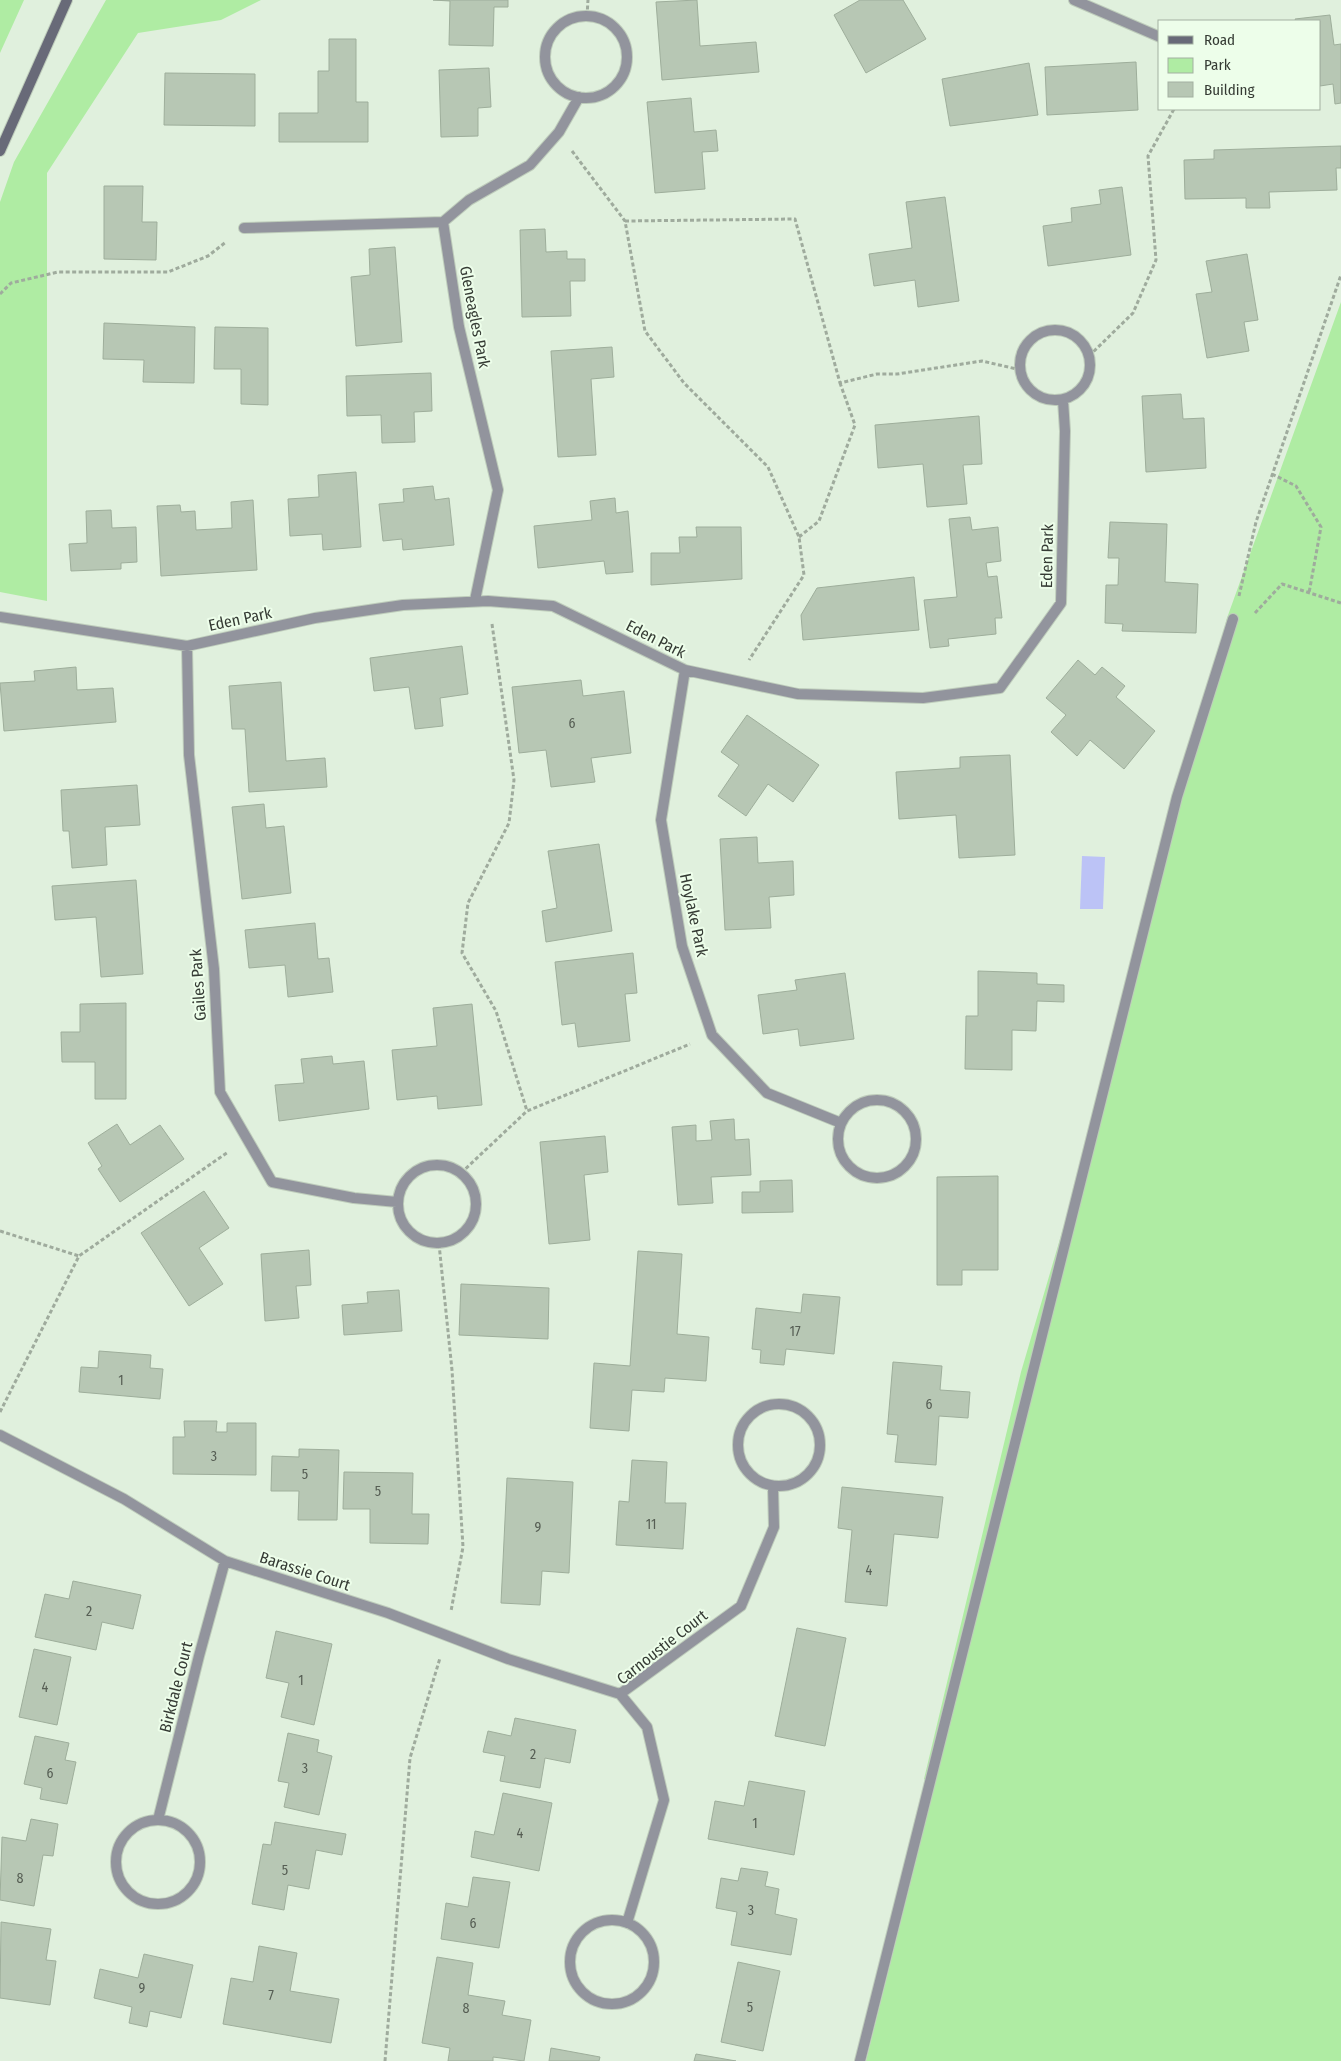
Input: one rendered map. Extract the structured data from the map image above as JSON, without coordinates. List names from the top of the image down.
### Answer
{
  "streets": {
    "street": [
      "Gleneagles Park",
      "Eden Park",
      "Hoylake Park",
      "Gailes Park",
      "Barassie Court",
      "Carnoustie Court",
      "Birkdale Court"
    ]
  },
  "crossings": [
    ["Gleneagles Park", "Eden Park"],
    ["Eden Park", "Hoylake Park"],
    ["Eden Park", "Gailes Park"],
    ["Barassie Court", "Carnoustie Court"],
    ["Barassie Court", "Birkdale Court"]
  ],
  "house_numbers": [
    "6",
    "17",
    "1",
    "6",
    "3",
    "5",
    "5",
    "11",
    "9",
    "4",
    "2",
    "1",
    "4",
    "2",
    "3",
    "6",
    "1",
    "4",
    "5",
    "8",
    "3",
    "6",
    "9",
    "7",
    "5",
    "8"
  ],
  "legend": ["Road", "Park", "Building"]
}
